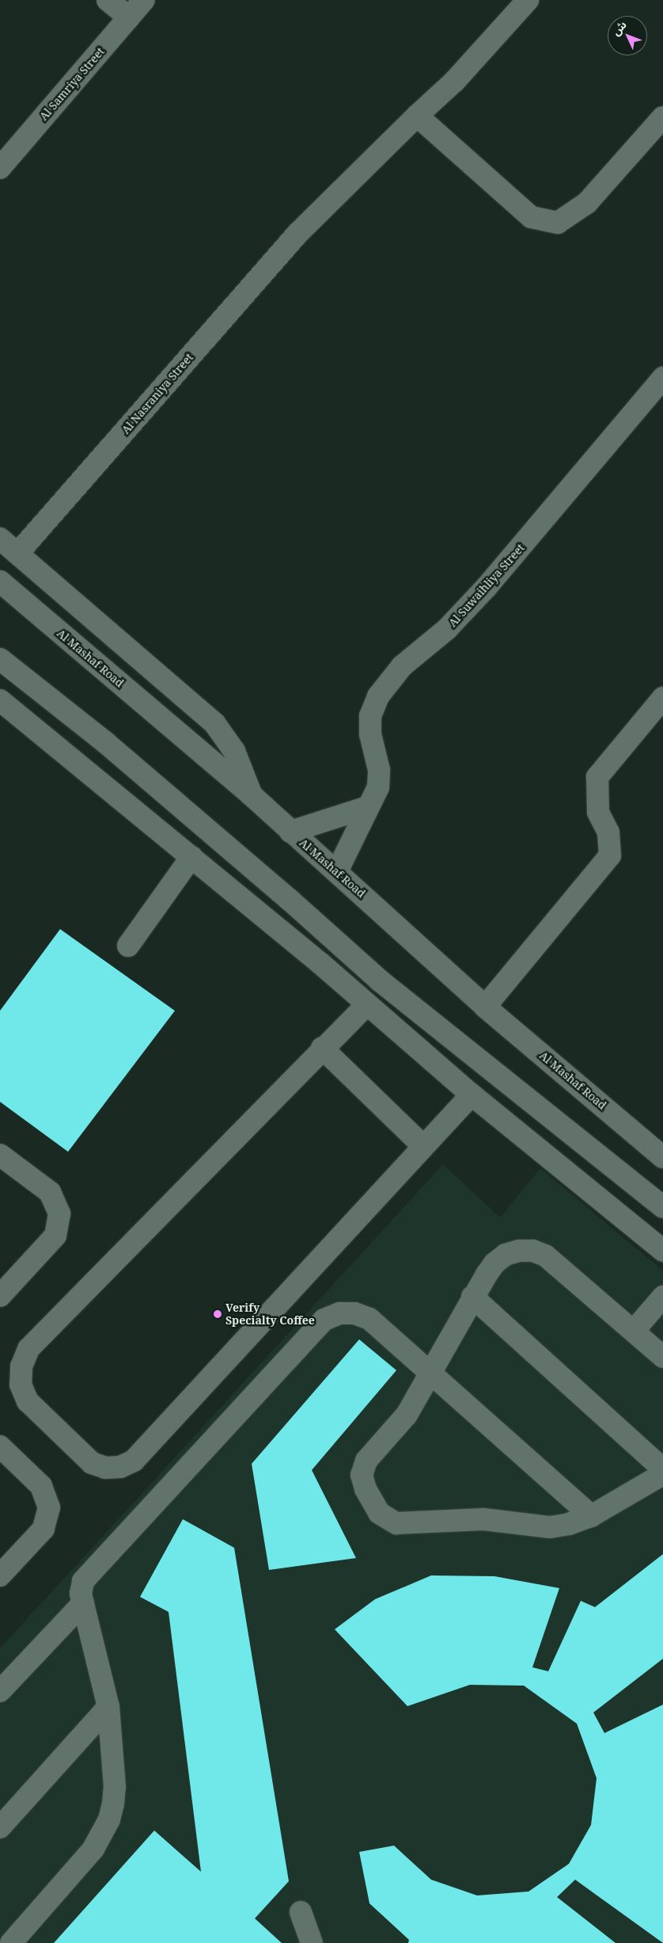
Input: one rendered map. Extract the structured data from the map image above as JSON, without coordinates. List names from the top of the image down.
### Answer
{
  "streets": {
    "street": [
      "Al Samriya Street",
      "Al Nasraniya Street",
      "Al Suwaihliya Street",
      "Al Mashaf Road"
    ]
  },
  "crossings": [
    ["Al Suwaihliya Street", "Al Mashaf Road"]
  ],
  "places": ["Verify Specialty Coffee"],
  "north": "top left"
}
